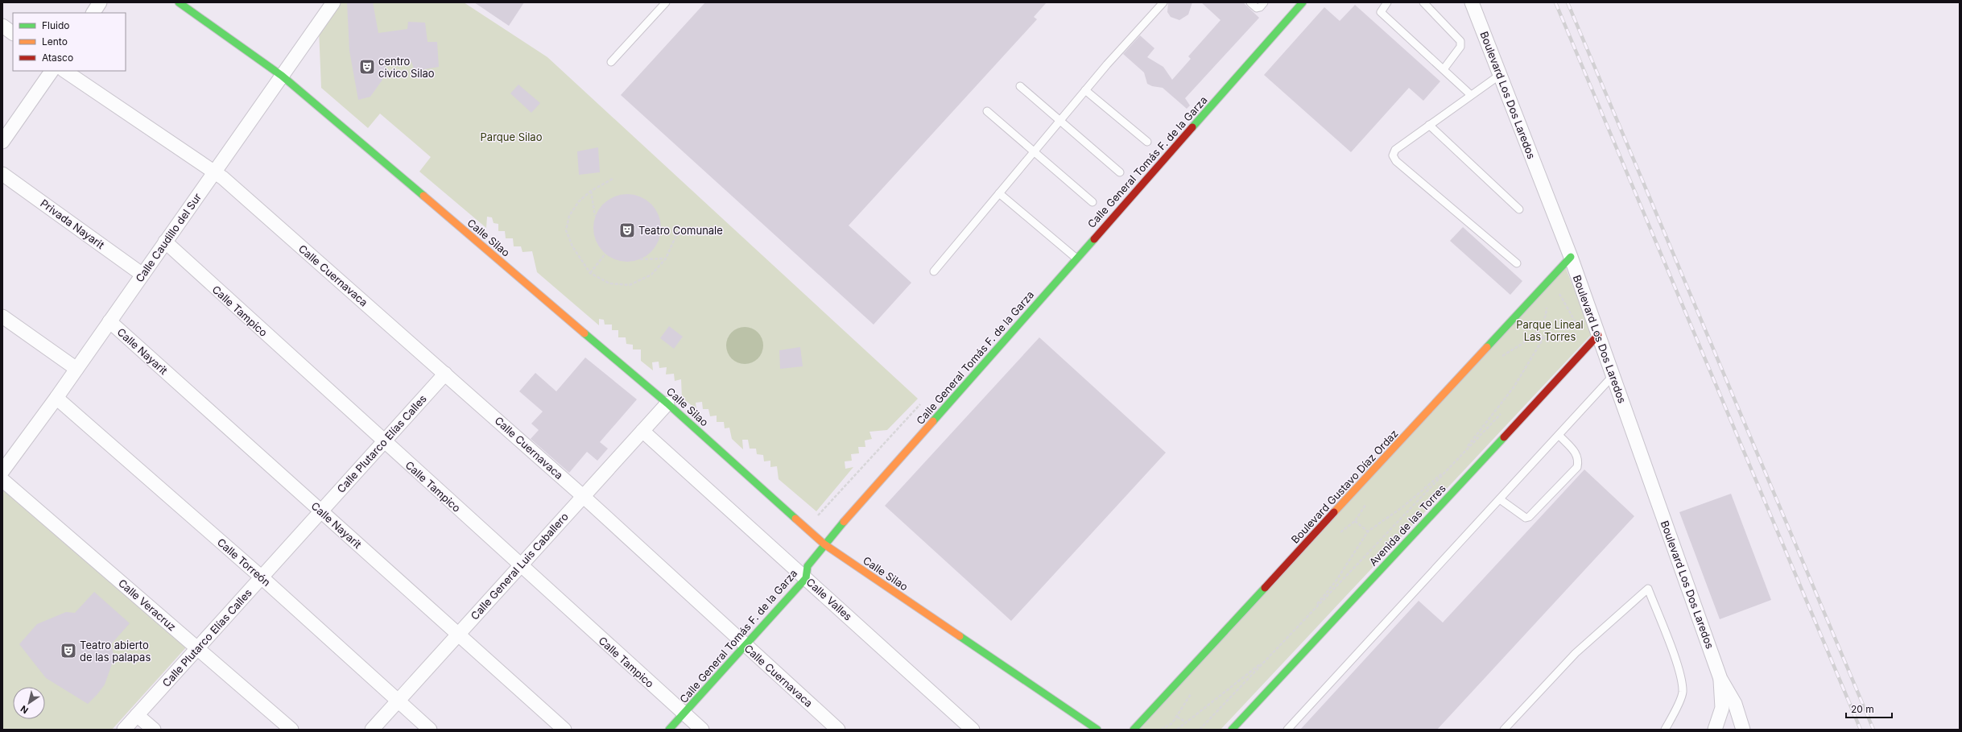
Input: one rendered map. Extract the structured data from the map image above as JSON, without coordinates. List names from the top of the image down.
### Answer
{
  "streets": {
    "street": [
      "Boulevard Los Dos Laredos",
      "Calle General Tomás F. de la Garza",
      "Privada Nayarit",
      "Calle Caudillo del Sur",
      "Calle Silao",
      "Calle Cuernavaca",
      "Calle Tampico",
      "Calle Nayarit",
      "Calle Plutarco Elías Calles",
      "Boulevard Gustavo Díaz Ordaz",
      "Avenida de las Torres",
      "Calle Torreón",
      "Calle General Luis Caballero",
      "Calle Valles",
      "Calle Veracruz"
    ]
  },
  "crossings": [
    ["Boulevard Los Dos Laredos", "Boulevard Gustavo Díaz Ordaz"],
    ["Boulevard Los Dos Laredos", "Avenida de las Torres"],
    ["Calle General Tomás F. de la Garza", "Calle Silao"],
    ["Calle General Tomás F. de la Garza", "Calle Cuernavaca"],
    ["Calle General Tomás F. de la Garza", "Calle Tampico"],
    ["Calle General Tomás F. de la Garza", "Calle Valles"],
    ["Privada Nayarit", "Calle Caudillo del Sur"],
    ["Calle Caudillo del Sur", "Calle Silao"],
    ["Calle Caudillo del Sur", "Calle Cuernavaca"],
    ["Calle Caudillo del Sur", "Calle Tampico"],
    ["Calle Caudillo del Sur", "Calle Nayarit"],
    ["Calle Caudillo del Sur", "Calle Torreón"],
    ["Calle Silao", "Calle General Luis Caballero"],
    ["Calle Cuernavaca", "Calle Plutarco Elías Calles"],
    ["Calle Cuernavaca", "Calle General Luis Caballero"],
    ["Calle Tampico", "Calle Plutarco Elías Calles"],
    ["Calle Tampico", "Calle General Luis Caballero"],
    ["Calle Nayarit", "Calle Plutarco Elías Calles"],
    ["Calle Nayarit", "Calle General Luis Caballero"],
    ["Calle Plutarco Elías Calles", "Calle Torreón"],
    ["Calle Plutarco Elías Calles", "Calle Veracruz"],
    ["Calle Torreón", "Calle General Luis Caballero"],
    ["Calle General Luis Caballero", "Calle Valles"]
  ],
  "parks": ["Parque Silao", "Parque Lineal Las Torres"],
  "places": {
    "theatre": ["centro civico Silao", "Teatro Comunale", "Teatro abierto de las palapas"]
  },
  "legend": ["Fluido", "Lento", "Atasco"],
  "scale_bar": "20 m",
  "north": "bottom left"
}
